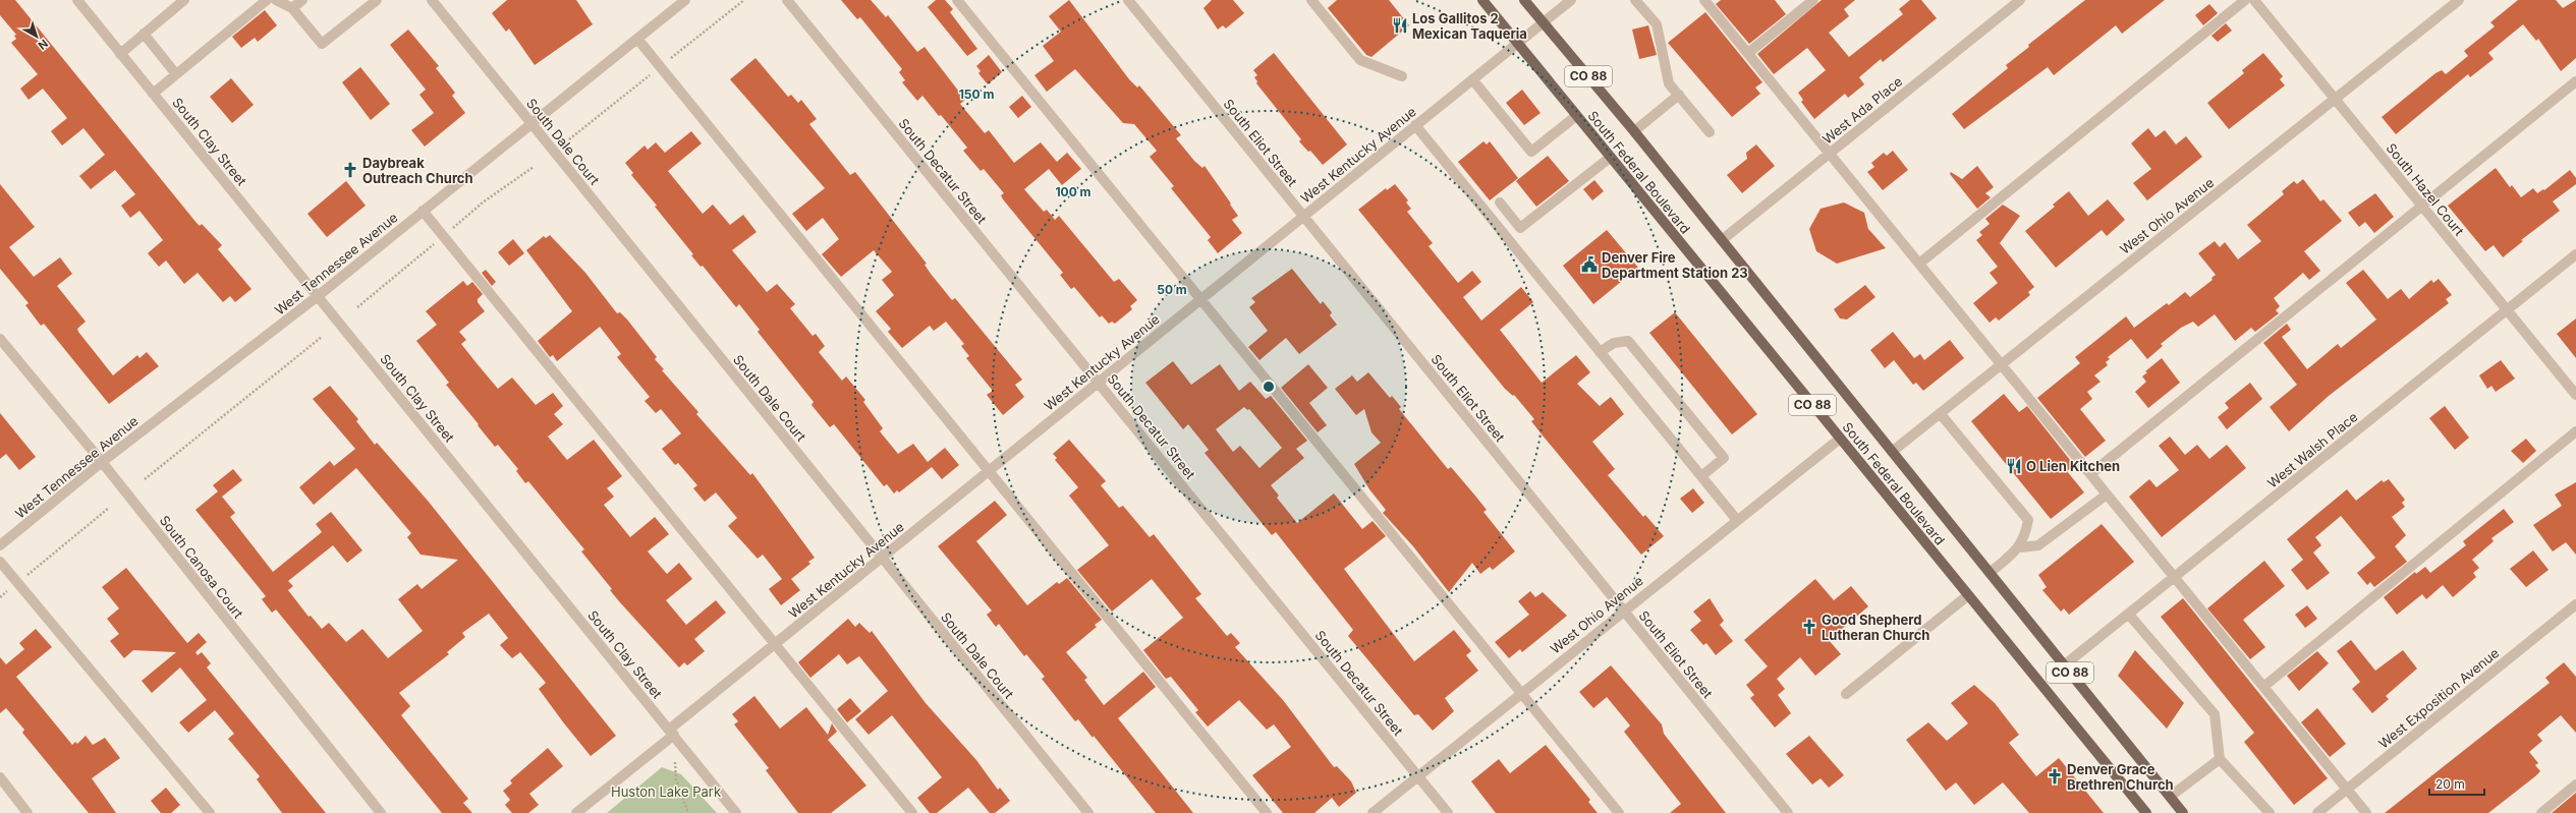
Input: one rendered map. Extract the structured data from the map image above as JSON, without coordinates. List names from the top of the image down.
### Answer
{
  "streets": {
    "main road": ["CO 88", "South Federal Boulevard"],
    "street": [
      "West Ada Place",
      "South Clay Street",
      "South Dale Court",
      "South Eliot Street",
      "West Kentucky Avenue",
      "South Decatur Street",
      "South Hazel Court",
      "West Ohio Avenue",
      "West Tennessee Avenue",
      "West Walsh Place",
      "South Canosa Court",
      "West Exposition Avenue"
    ]
  },
  "crossings": [
    ["West Ada Place", "South Federal Boulevard"],
    ["South Clay Street", "West Kentucky Avenue"],
    ["South Clay Street", "West Tennessee Avenue"],
    ["South Dale Court", "West Kentucky Avenue"],
    ["South Dale Court", "West Tennessee Avenue"],
    ["South Eliot Street", "West Kentucky Avenue"],
    ["South Eliot Street", "West Ohio Avenue"],
    ["West Kentucky Avenue", "South Decatur Street"],
    ["West Kentucky Avenue", "South Federal Boulevard"],
    ["South Decatur Street", "West Ohio Avenue"],
    ["South Federal Boulevard", "West Ohio Avenue"],
    ["South Federal Boulevard", "West Walsh Place"],
    ["South Hazel Court", "West Ohio Avenue"],
    ["South Hazel Court", "West Walsh Place"],
    ["West Tennessee Avenue", "South Canosa Court"]
  ],
  "parks": ["Huston Lake Park"],
  "places": {
    "restaurant": ["Los Gallitos 2 Mexican Taqueria", "O Lien Kitchen"],
    "church": ["Daybreak Outreach Church", "Good Shepherd Lutheran Church", "Denver Grace Brethren Church"],
    "public building": ["Denver Fire Department Station 23"]
  },
  "scale_bar": "20 m",
  "north": "bottom right",
  "rings": ["150 m", "100 m", "50 m"]
}
